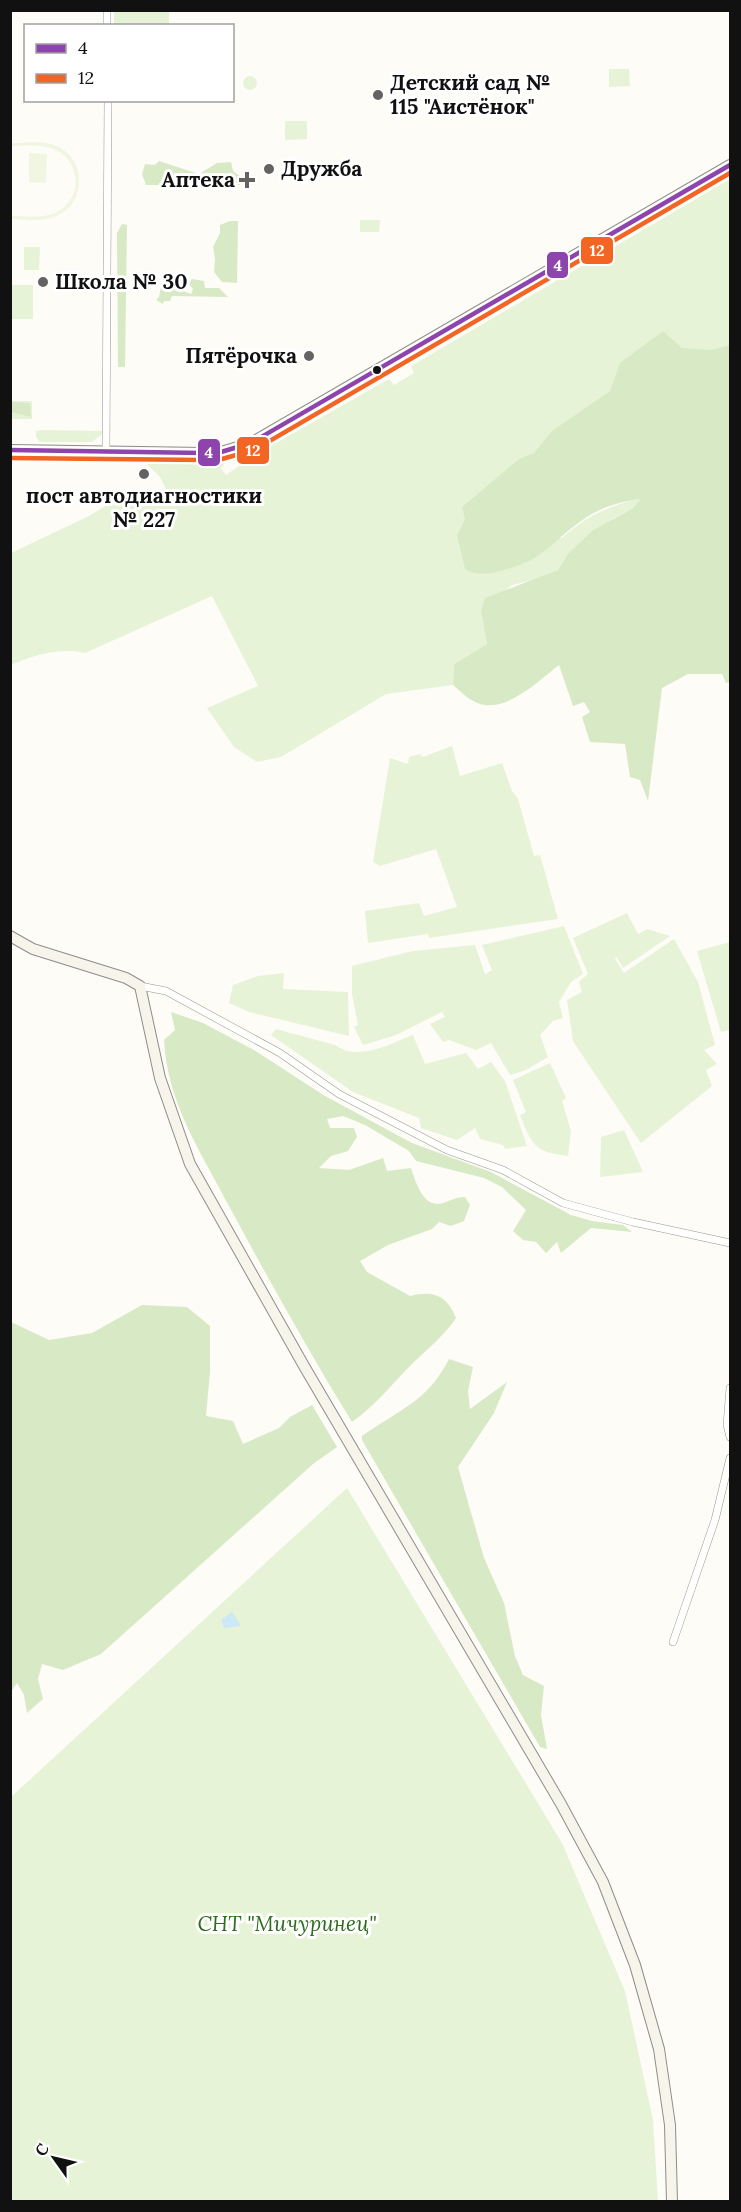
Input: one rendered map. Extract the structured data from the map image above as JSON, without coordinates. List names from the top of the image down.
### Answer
{
  "parks": ["СНТ \"Мичуринец\""],
  "places": {
    "other": [
      "Детский сад № 115 \"Аистёнок\"",
      "Дружба",
      "Школа № 30",
      "Пятёрочка",
      "пост автодиагностики № 227"
    ],
    "health": ["Аптека"]
  },
  "lines": ["transit line 4", "transit line 12"],
  "legend": ["4", "12"],
  "north": "top left"
}
